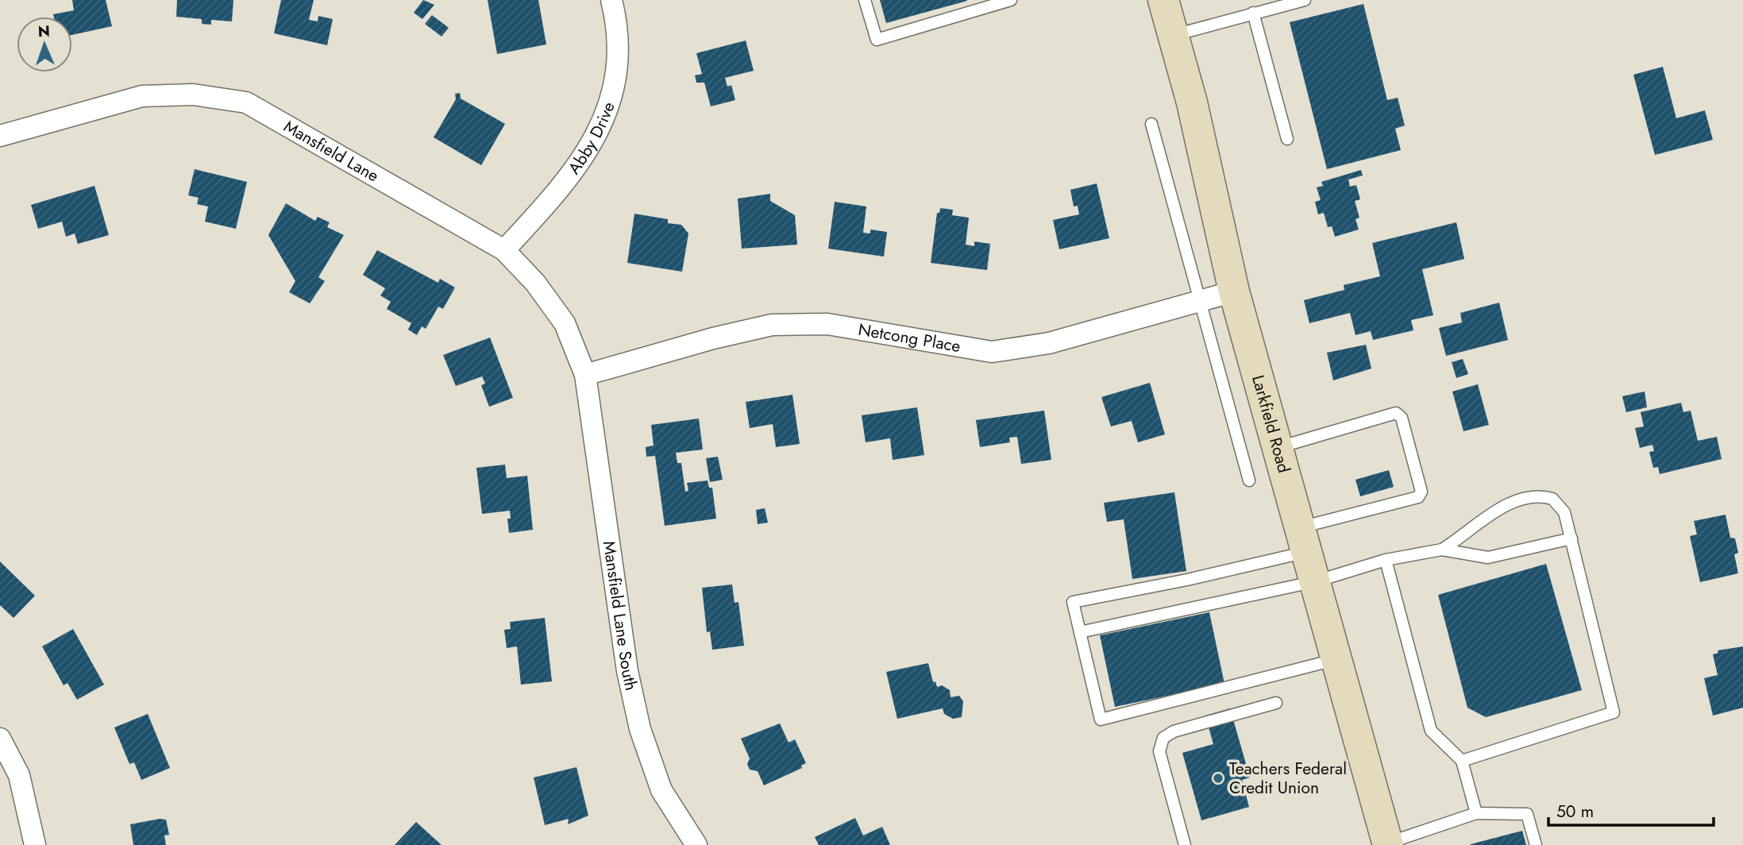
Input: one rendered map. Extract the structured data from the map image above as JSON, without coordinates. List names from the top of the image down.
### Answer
{
  "streets": {
    "main road": ["Larkfield Road"],
    "street": [
      "Abby Drive",
      "Mansfield Lane",
      "Netcong Place",
      "Mansfield Lane South"
    ]
  },
  "crossings": [
    ["Abby Drive", "Mansfield Lane"],
    ["Mansfield Lane", "Netcong Place"],
    ["Mansfield Lane", "Mansfield Lane South"],
    ["Netcong Place", "Larkfield Road"],
    ["Netcong Place", "Mansfield Lane South"]
  ],
  "places": ["Teachers Federal Credit Union"],
  "scale_bar": "50 m",
  "north": "top"
}
